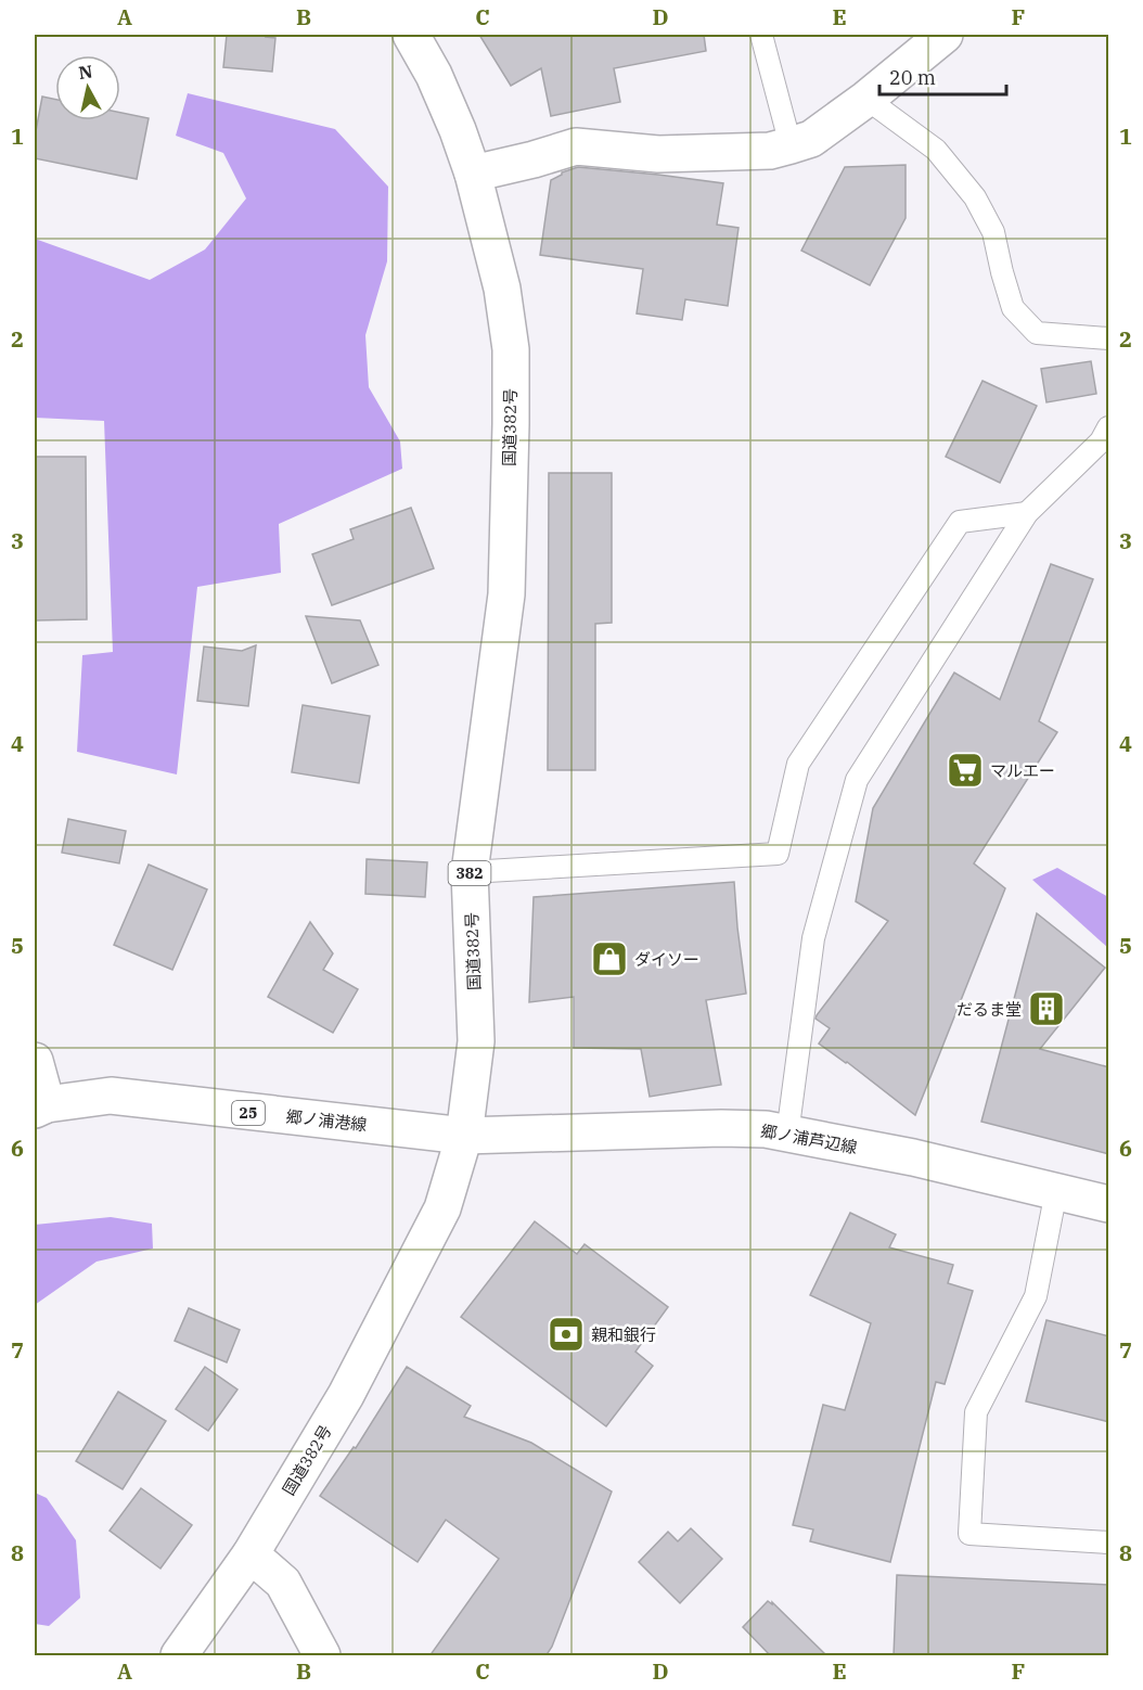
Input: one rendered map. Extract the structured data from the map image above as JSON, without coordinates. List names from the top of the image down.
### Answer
{
  "streets": {
    "main road": [
      "国道382号",
      "382",
      "25",
      "郷ノ浦港線",
      "郷ノ浦芦辺線"
    ]
  },
  "crossings": [
    ["国道382号", "郷ノ浦港線"],
    ["国道382号", "郷ノ浦芦辺線"],
    ["郷ノ浦港線", "郷ノ浦芦辺線"]
  ],
  "places": {
    "supermarket": ["マルエー"],
    "shop": ["ダイソー"],
    "building": ["だるま堂"],
    "bank": ["親和銀行"]
  },
  "scale_bar": "20 m",
  "north": "top",
  "grid": {
    "columns": [
      "A",
      "B",
      "C",
      "D",
      "E",
      "F"
    ],
    "rows": [
      "1",
      "2",
      "3",
      "4",
      "5",
      "6",
      "7",
      "8"
    ]
  }
}
